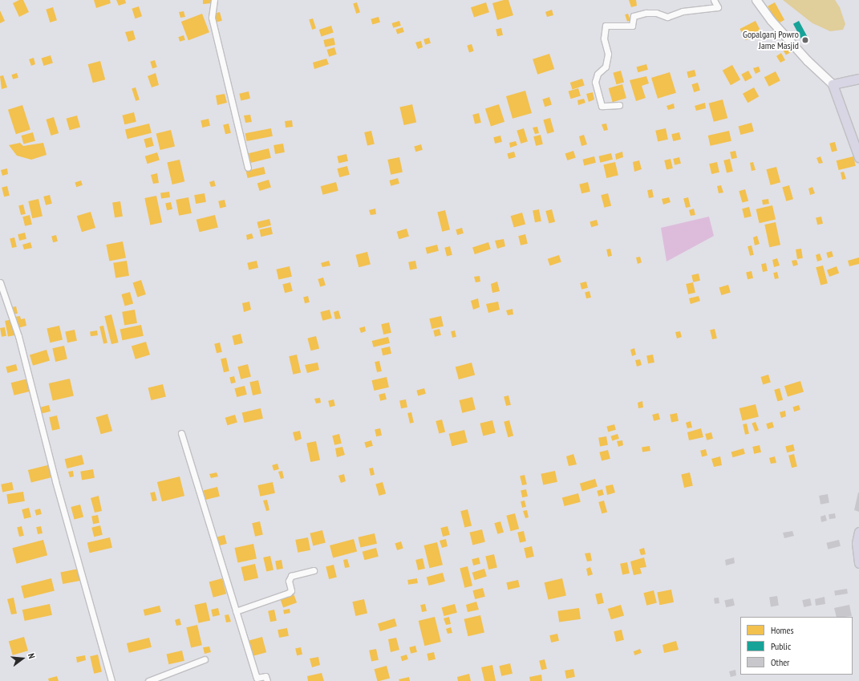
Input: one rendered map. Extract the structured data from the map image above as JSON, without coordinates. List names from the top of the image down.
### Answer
{
  "places": ["Gopalganj Powro Jame Masjid"],
  "legend": ["Homes", "Public", "Other"],
  "north": "right"
}
